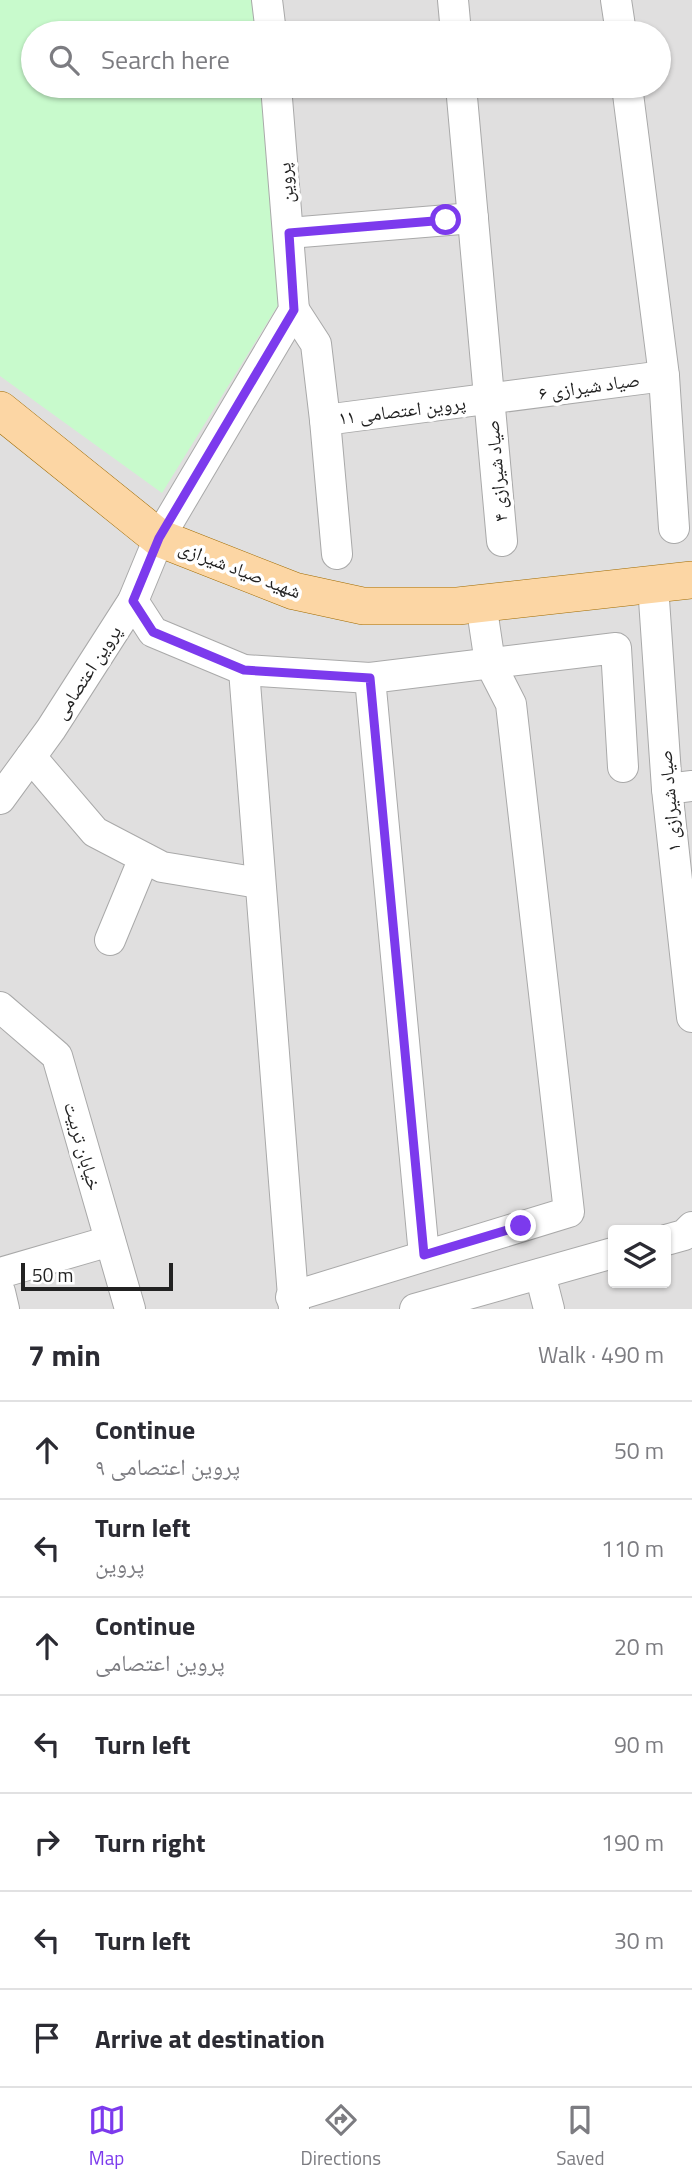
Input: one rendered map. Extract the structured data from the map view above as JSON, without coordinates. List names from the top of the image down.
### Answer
{
  "streets": {
    "main road": ["شهید صیاد شیرازی"],
    "street": [
      "پروین",
      "صیاد شیرازی ۶",
      "پروین اعتصامی ۱۱",
      "صیاد شیرازی ۴",
      "پروین اعتصامی",
      "صیاد شیرازی ۱",
      "خیابان تربیت"
    ]
  },
  "crossings": [
    ["صیاد شیرازی ۶", "پروین اعتصامی ۱۱"],
    ["صیاد شیرازی ۶", "صیاد شیرازی ۴"],
    ["پروین اعتصامی ۱۱", "صیاد شیرازی ۴"],
    ["شهید صیاد شیرازی", "پروین اعتصامی"],
    ["شهید صیاد شیرازی", "صیاد شیرازی ۱"]
  ],
  "scale_bar": "50 m",
  "page": {
    "search": "Search here",
    "scale": "50 m",
    "heading": ["7 min", "Walk · 490 m"],
    "list": [
      ["Continue", "پروین اعتصامی ۹", "50 m"],
      ["Turn left", "پروین", "110 m"],
      ["Continue", "پروین اعتصامی", "20 m"],
      ["Turn left", "90 m"],
      ["Turn right", "190 m"],
      ["Turn left", "30 m"],
      "Arrive at destination"
    ],
    "nav": ["Map", "Directions", "Saved"]
  }
}
